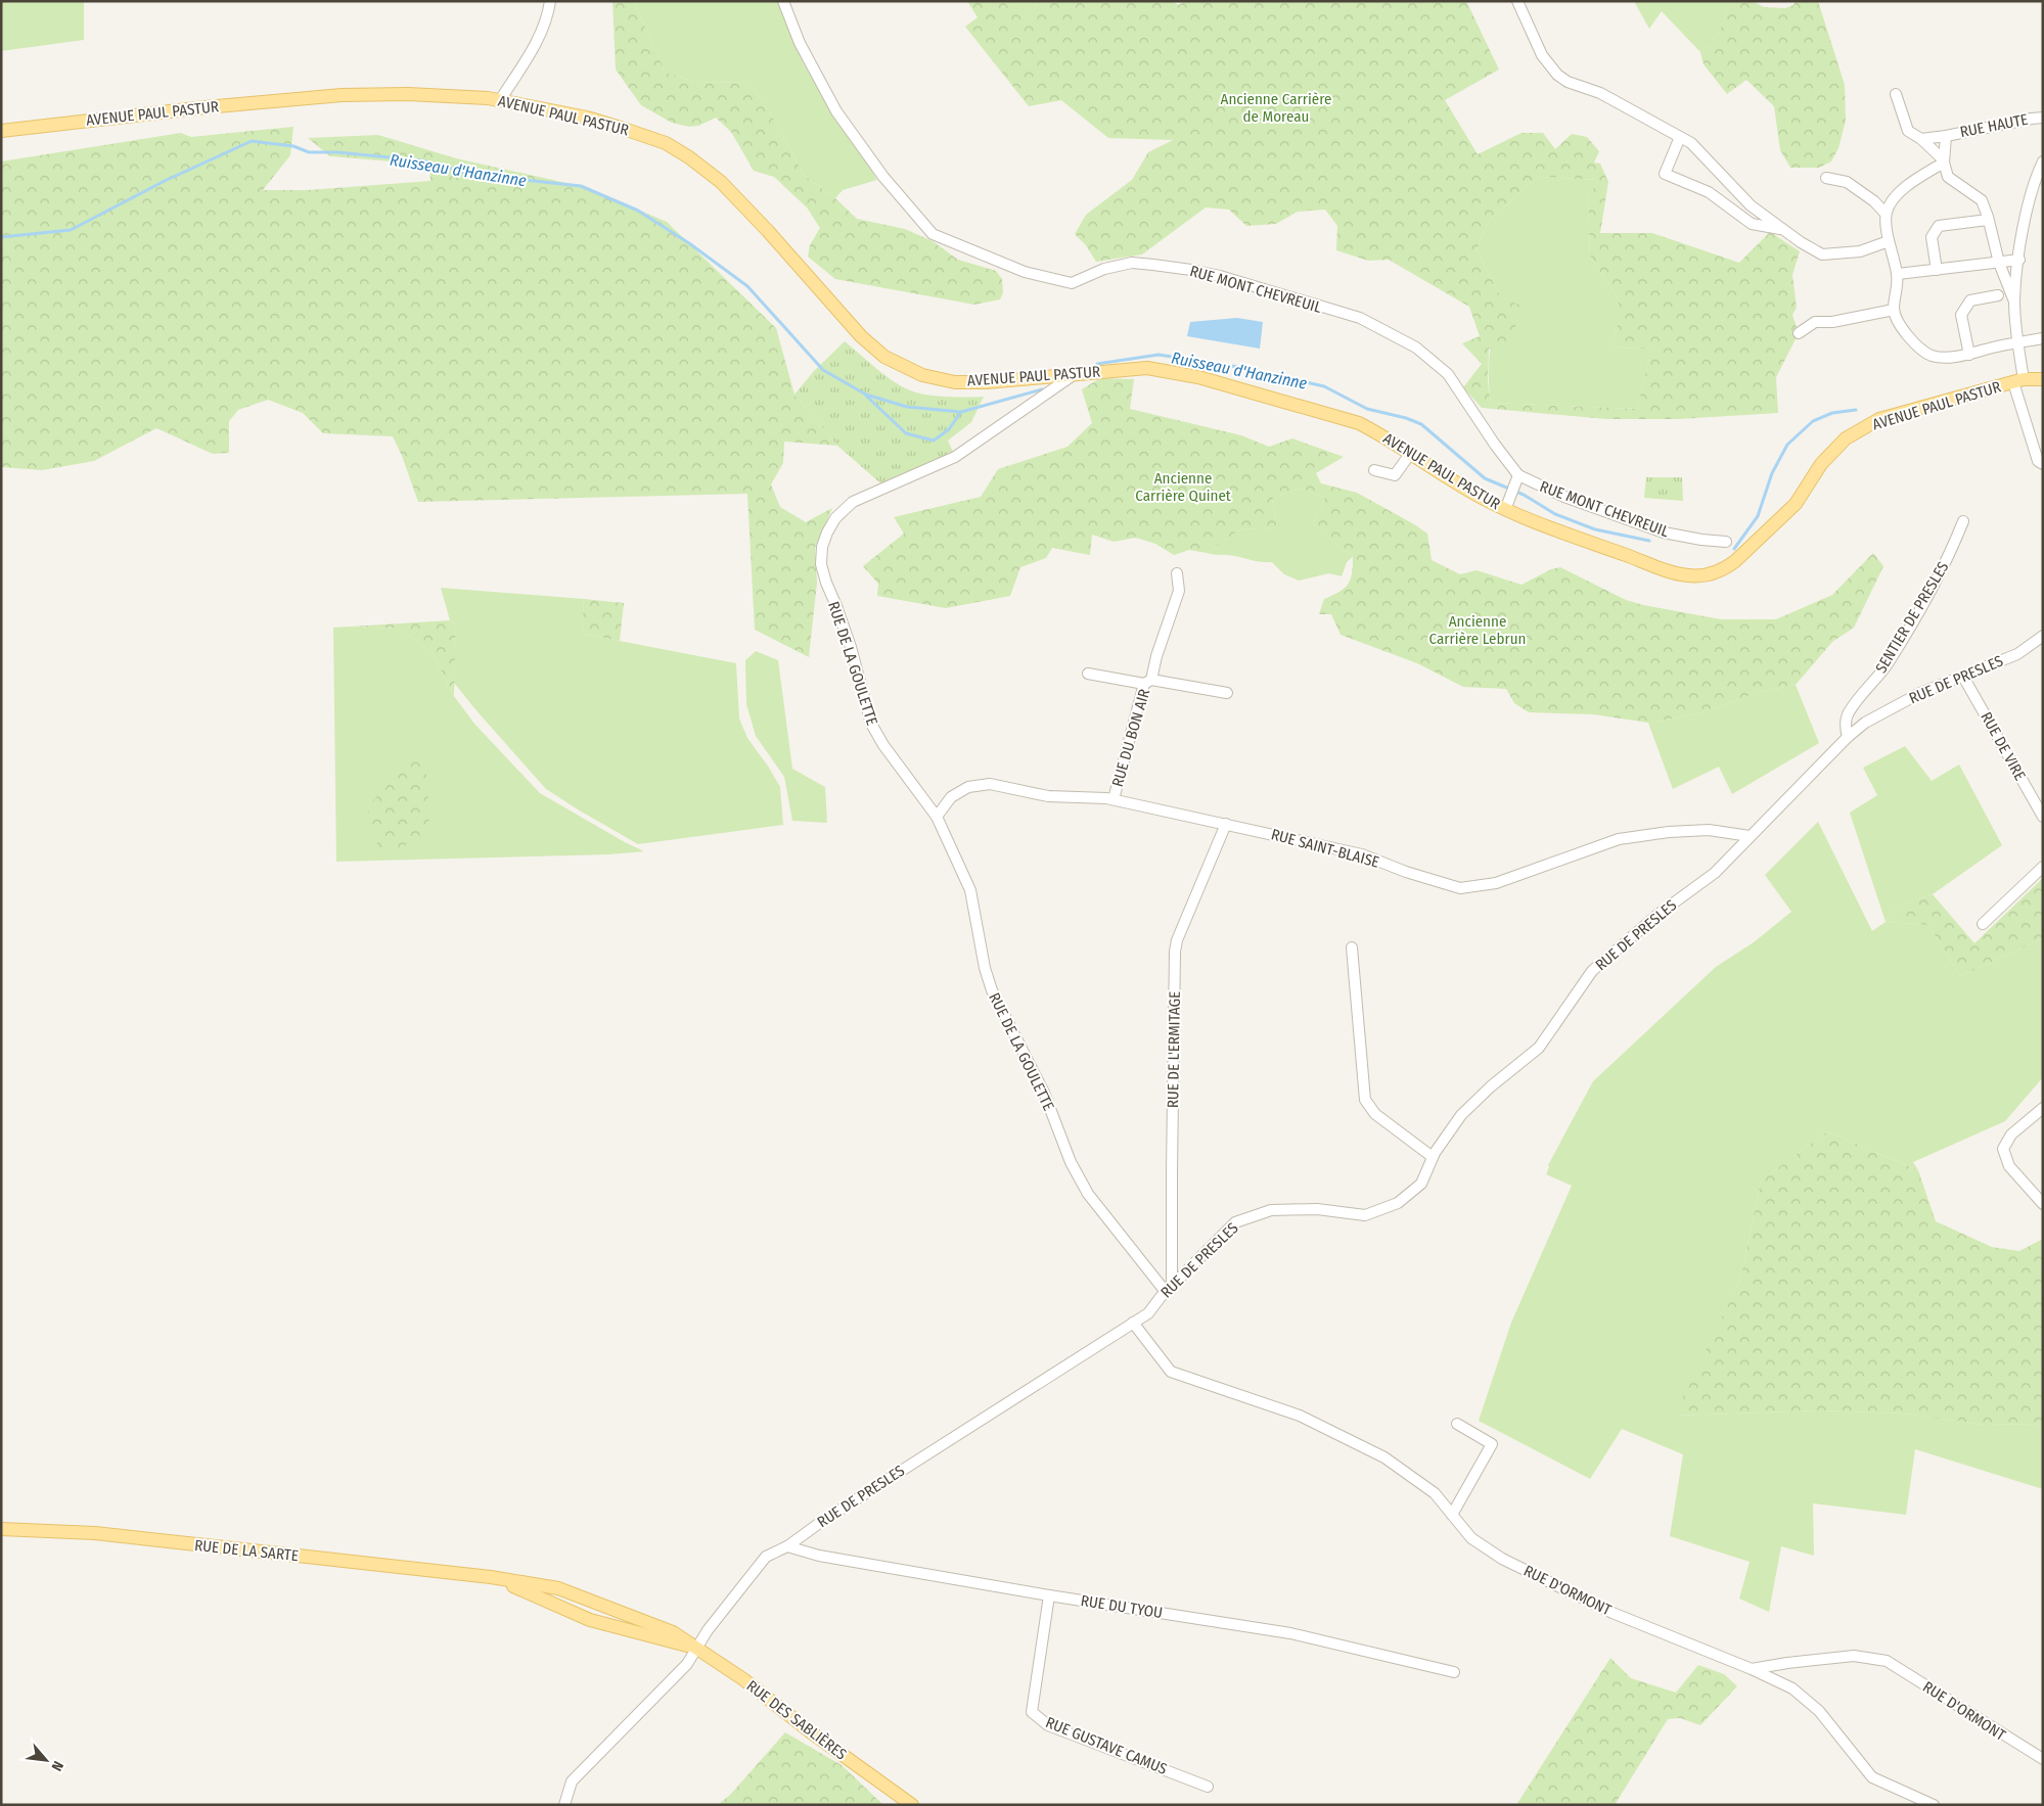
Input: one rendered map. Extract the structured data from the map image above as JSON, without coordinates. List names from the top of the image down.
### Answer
{
  "streets": {
    "main road": ["AVENUE PAUL PASTUR", "RUE DE LA SARTE", "RUE DES SABLIÈRES"],
    "street": [
      "RUE HAUTE",
      "RUE MONT CHEVREUIL",
      "SENTIER DE PRESLES",
      "RUE DE LA GOULETTE",
      "RUE DE PRESLES",
      "RUE DU BON AIR",
      "RUE DE VIRE",
      "RUE SAINT-BLAISE",
      "RUE DE L'ERMITAGE",
      "RUE D'ORMONT",
      "RUE DU TYOU",
      "RUE GUSTAVE CAMUS"
    ]
  },
  "crossings": [
    ["AVENUE PAUL PASTUR", "RUE DE LA GOULETTE"],
    ["SENTIER DE PRESLES", "RUE DE PRESLES"],
    ["RUE DE LA GOULETTE", "RUE DE PRESLES"],
    ["RUE DE LA GOULETTE", "RUE SAINT-BLAISE"],
    ["RUE DE LA GOULETTE", "RUE DE L'ERMITAGE"],
    ["RUE DE PRESLES", "RUE DE VIRE"],
    ["RUE DE PRESLES", "RUE SAINT-BLAISE"],
    ["RUE DE PRESLES", "RUE DE L'ERMITAGE"],
    ["RUE DE PRESLES", "RUE DE LA SARTE"],
    ["RUE DE PRESLES", "RUE D'ORMONT"],
    ["RUE DE PRESLES", "RUE DU TYOU"],
    ["RUE DE PRESLES", "RUE DES SABLIÈRES"],
    ["RUE DU BON AIR", "RUE SAINT-BLAISE"],
    ["RUE SAINT-BLAISE", "RUE DE L'ERMITAGE"],
    ["RUE DE LA SARTE", "RUE DES SABLIÈRES"],
    ["RUE DU TYOU", "RUE GUSTAVE CAMUS"]
  ],
  "water": ["Ruisseau d'Hanzinne"],
  "parks": ["Ancienne Carrière de Moreau", "Ancienne Carrière Quinet", "Ancienne Carrière Lebrun"],
  "north": "bottom right"
}
